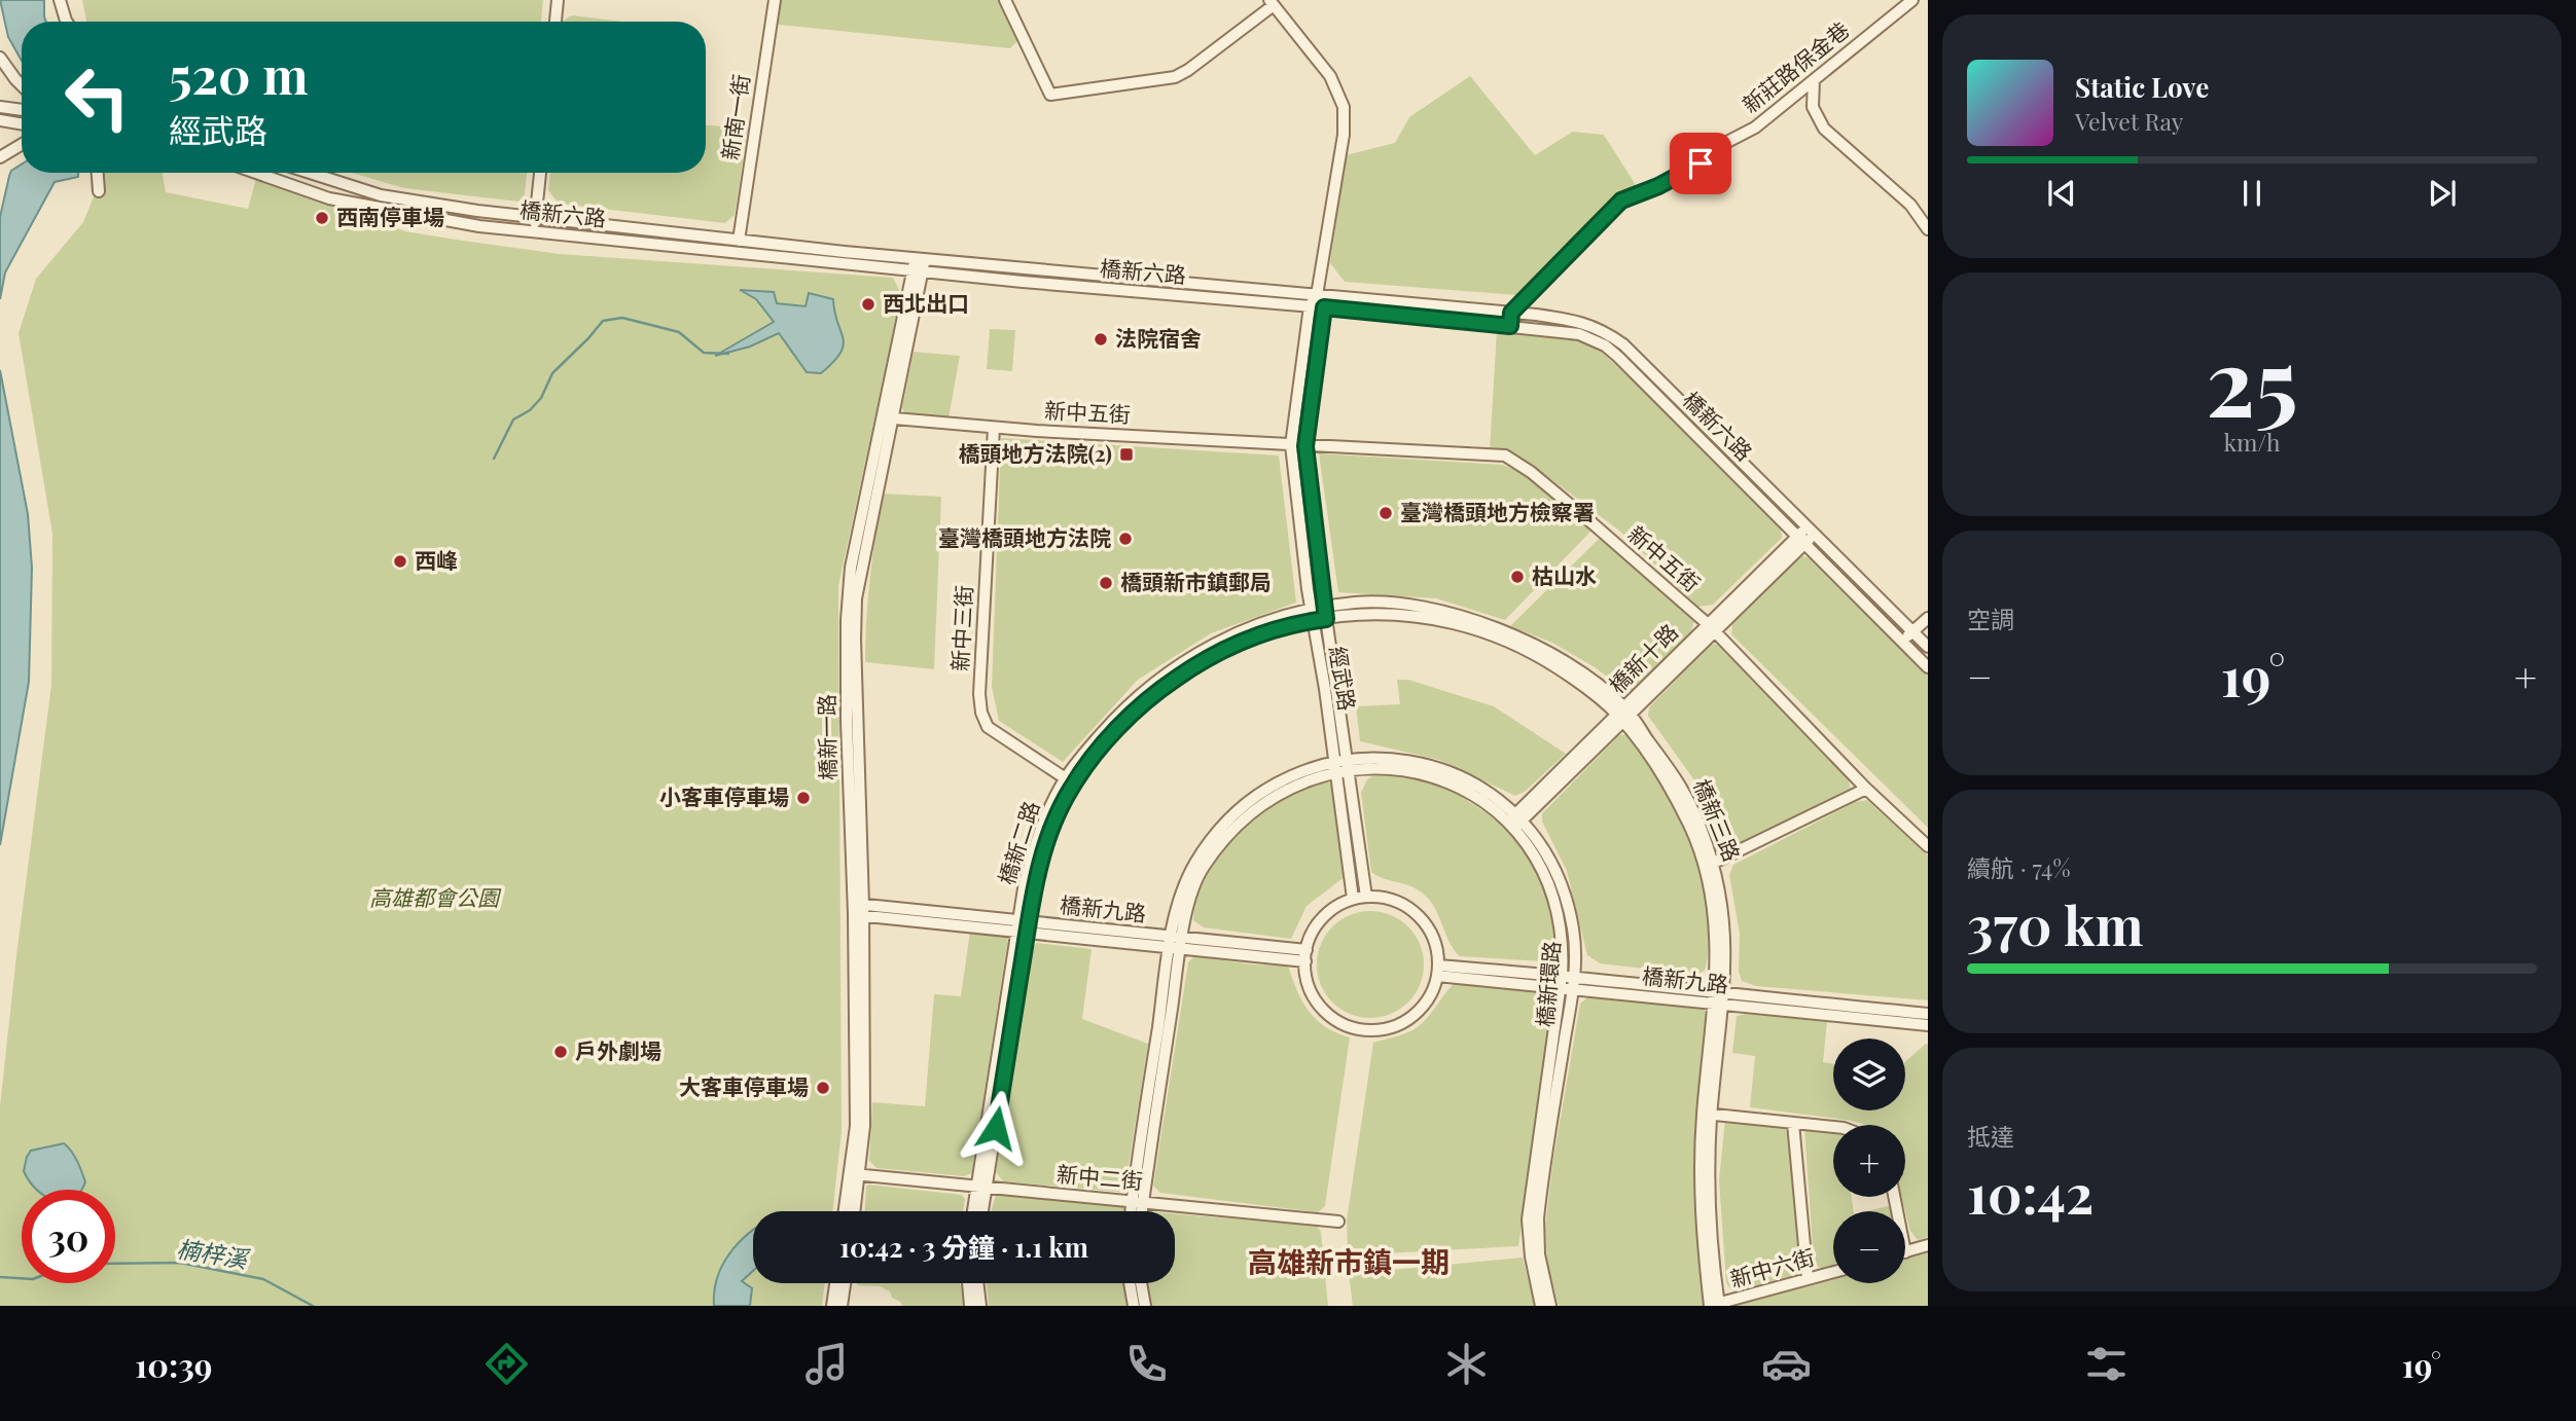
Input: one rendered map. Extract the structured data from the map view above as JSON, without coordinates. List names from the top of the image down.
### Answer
{
  "streets": {
    "street": [
      "新莊路保金巷",
      "新南一街",
      "橋新六路",
      "新中五街",
      "新中三街",
      "橋新十路",
      "經武路",
      "橋新一路",
      "橋新三路",
      "橋新二路",
      "橋新九路",
      "橋新環路",
      "新中二街",
      "新中六街"
    ]
  },
  "crossings": [
    ["新莊路保金巷", "橋新六路"],
    ["新南一街", "橋新六路"],
    ["橋新六路", "橋新十路"],
    ["橋新六路", "經武路"],
    ["橋新六路", "橋新一路"],
    ["新中五街", "新中三街"],
    ["新中五街", "橋新十路"],
    ["新中五街", "經武路"],
    ["新中五街", "橋新一路"],
    ["新中三街", "橋新二路"],
    ["橋新十路", "橋新三路"],
    ["橋新十路", "橋新環路"],
    ["經武路", "橋新三路"],
    ["經武路", "橋新二路"],
    ["經武路", "橋新九路"],
    ["經武路", "橋新環路"],
    ["橋新一路", "橋新九路"],
    ["橋新一路", "新中二街"],
    ["橋新三路", "橋新二路"],
    ["橋新三路", "橋新九路"],
    ["橋新三路", "新中六街"],
    ["橋新二路", "橋新九路"],
    ["橋新二路", "新中二街"],
    ["橋新九路", "橋新環路"],
    ["橋新環路", "新中二街"]
  ],
  "districts": ["高雄新市鎮一期"],
  "water": ["楠梓溪"],
  "parks": ["高雄都會公園"],
  "places": {
    "other": [
      "西南停車場",
      "西北出口",
      "法院宿舍",
      "臺灣橋頭地方檢察署",
      "臺灣橋頭地方法院",
      "西峰",
      "枯山水",
      "橋頭新市鎮郵局",
      "小客車停車場",
      "戶外劇場",
      "大客車停車場"
    ],
    "transit": ["橋頭地方法院(2)"]
  },
  "page": {
    "turn": ["520 m", "經武路"],
    "song": ["Static Love", "Velvet Ray"],
    "tile": [
      ["25", "km/h"],
      "空調",
      ["續航 · 74%", "370 km"],
      ["抵達", "10:42"]
    ],
    "heat": ["−", "19°", "+"],
    "map_buttons": ["+", "−"],
    "limit": "30",
    "trip": "10:42 · 3 分鐘 · 1.1 km",
    "tabs": ["10:39", "19°"]
  }
}
